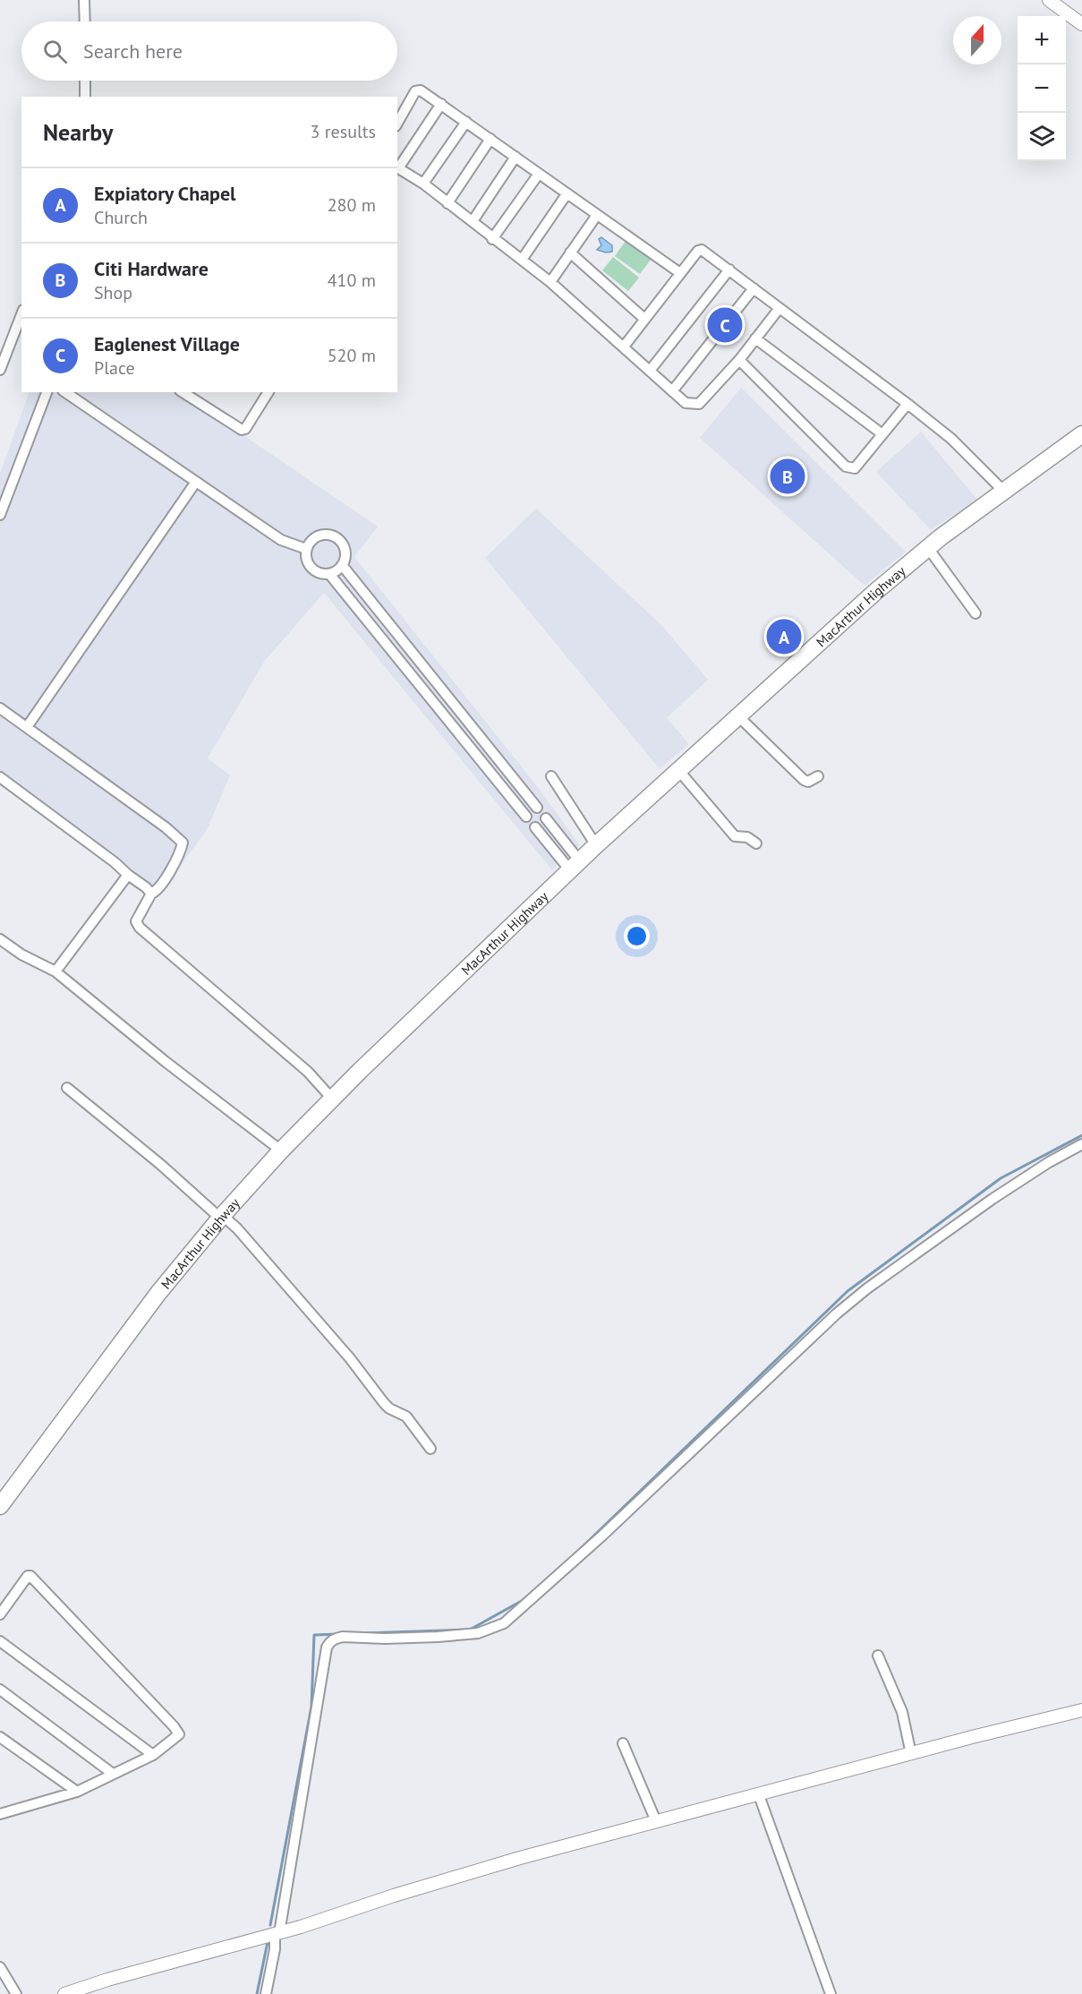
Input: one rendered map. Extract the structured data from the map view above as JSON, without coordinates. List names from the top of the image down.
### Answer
{
  "streets": {
    "highway": ["MacArthur Highway"]
  },
  "north": "top",
  "page": {
    "map_buttons": ["+", "−"],
    "search": "Search here",
    "heading": ["Nearby", "3 results"],
    "list": [
      {
        "mark": "A",
        "name": "Expiatory Chapel",
        "note": "Church",
        "value": "280 m"
      },
      {
        "mark": "B",
        "name": "Citi Hardware",
        "note": "Shop",
        "value": "410 m"
      },
      {
        "mark": "C",
        "name": "Eaglenest Village",
        "note": "Place",
        "value": "520 m"
      }
    ],
    "pins": ["C", "B", "A"]
  }
}
